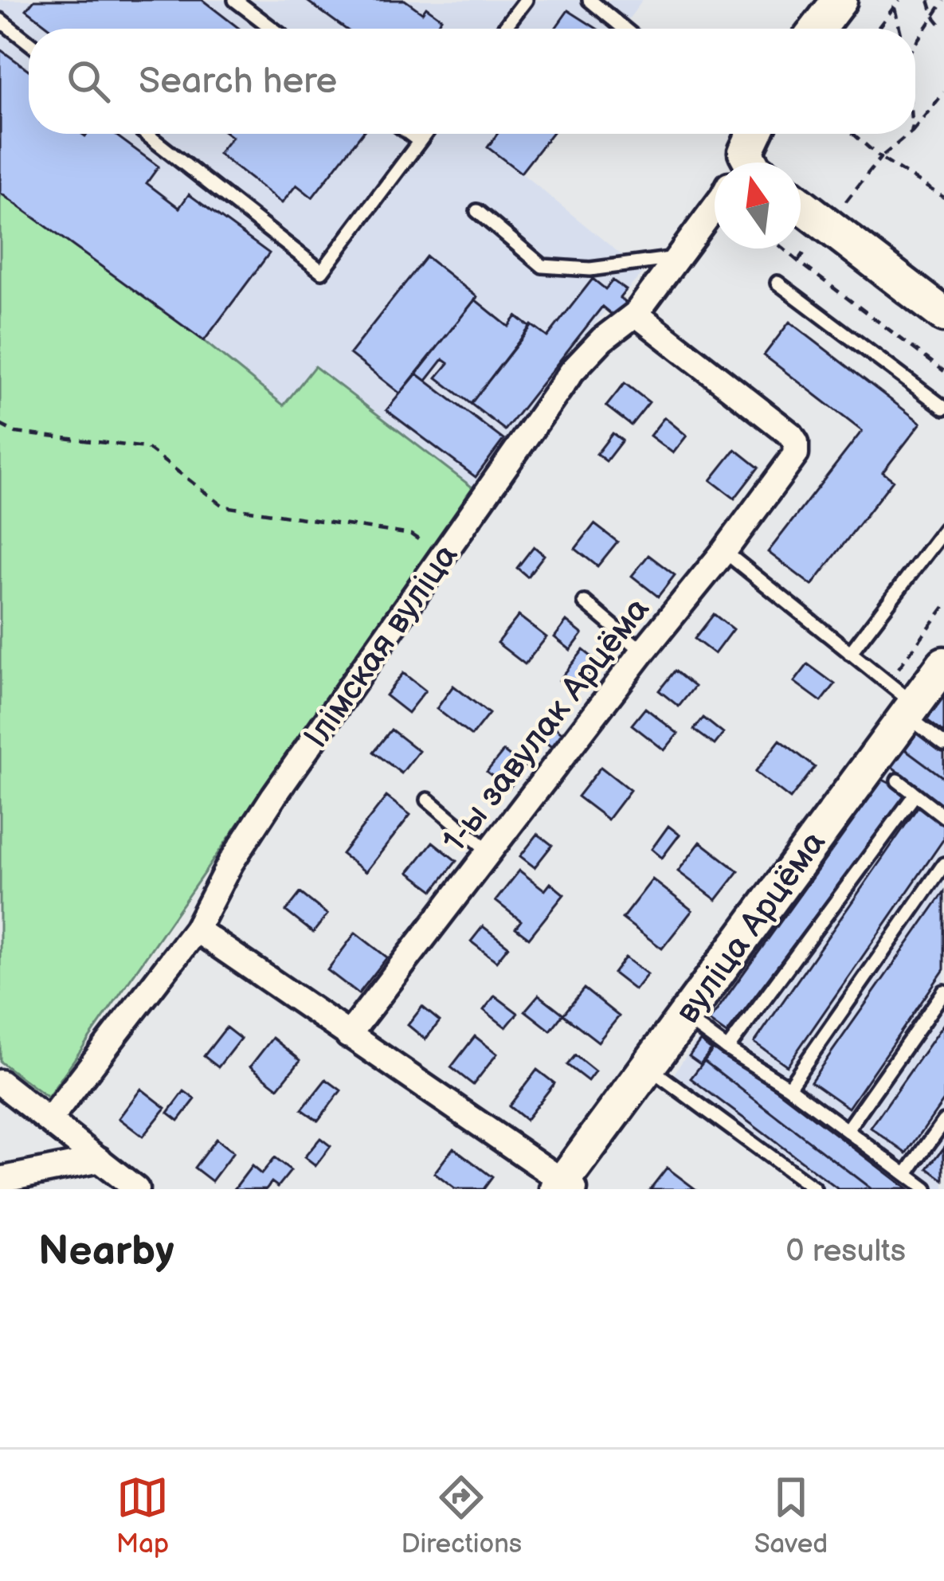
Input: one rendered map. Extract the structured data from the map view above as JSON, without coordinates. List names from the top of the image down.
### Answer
{
  "streets": {
    "street": ["Ілімская вуліца", "1-ы завулак Арцёма", "вуліца Арцёма"]
  },
  "crossings": [
    ["Ілімская вуліца", "1-ы завулак Арцёма"]
  ],
  "north": "top",
  "page": {
    "search": "Search here",
    "heading": ["Nearby", "0 results"],
    "nav": ["Map", "Directions", "Saved"]
  }
}
